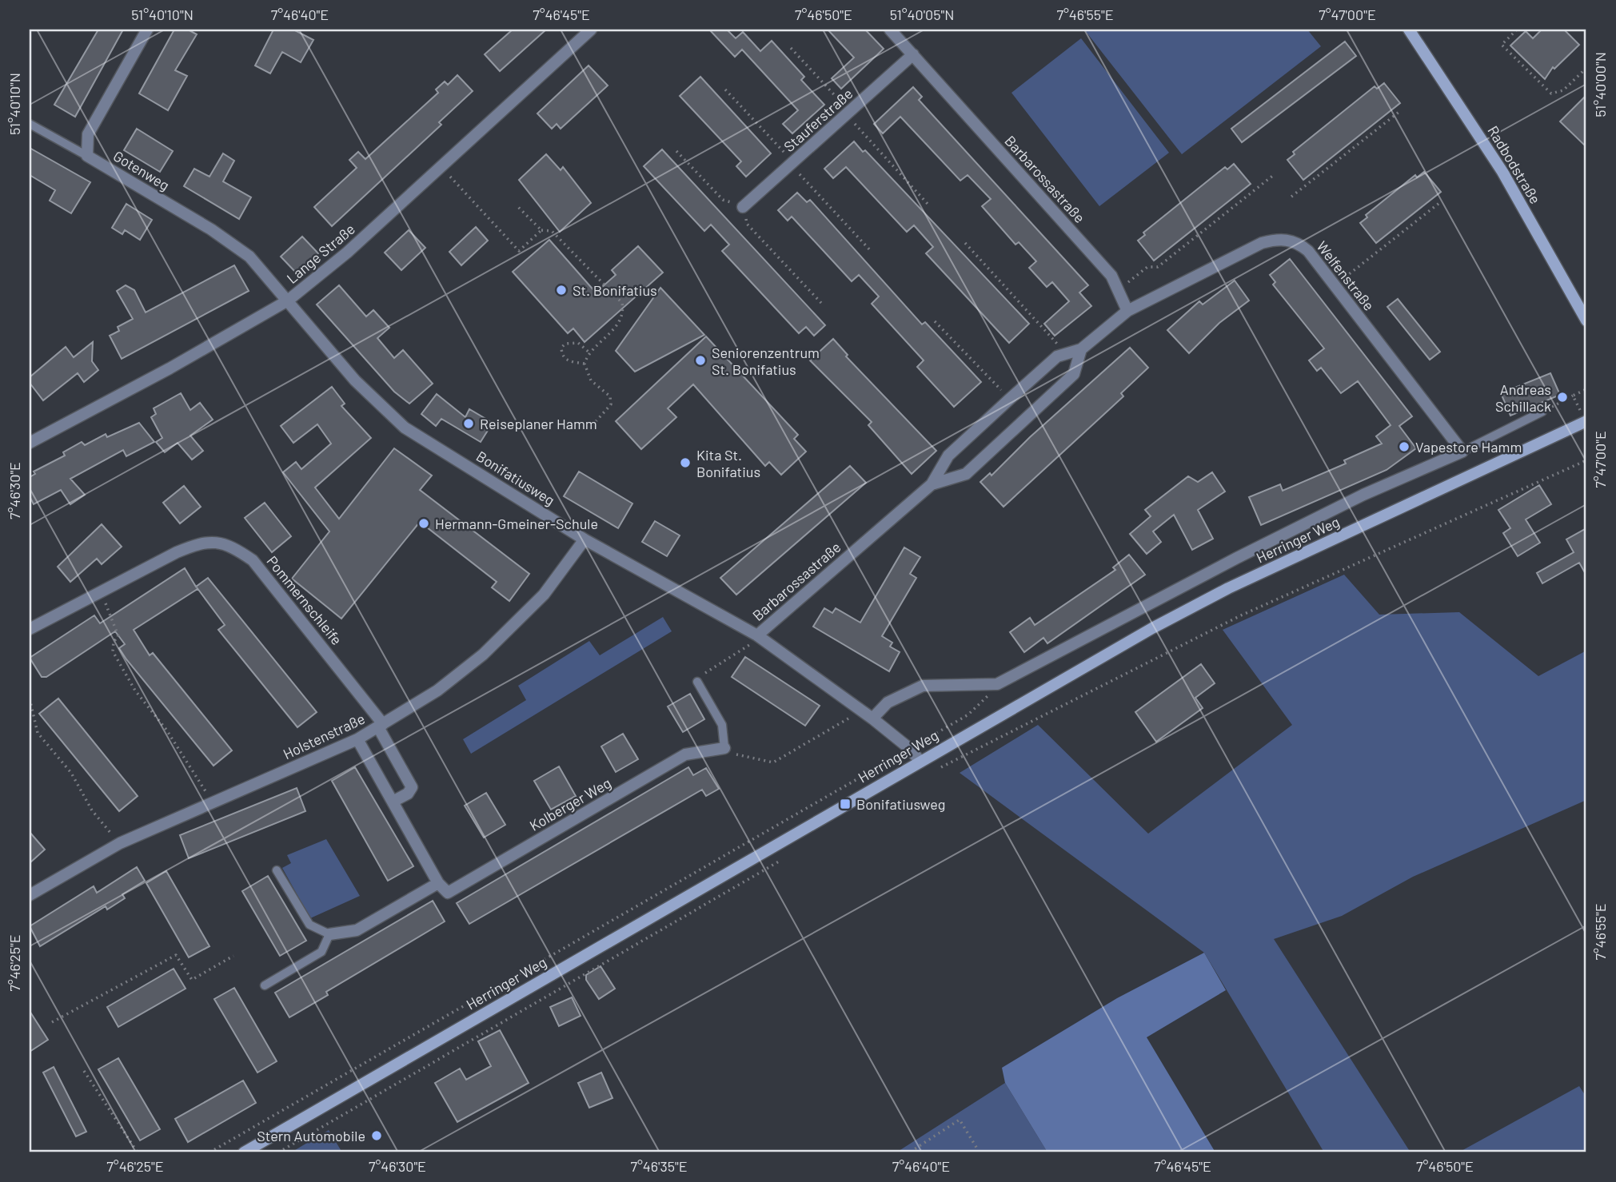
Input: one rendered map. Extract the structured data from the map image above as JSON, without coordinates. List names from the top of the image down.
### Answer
{
  "streets": {
    "main road": ["Radbodstraße", "Herringer Weg"],
    "street": [
      "Stauferstraße",
      "Gotenweg",
      "Barbarossastraße",
      "Lange Straße",
      "Welfenstraße",
      "Bonifatiusweg",
      "Pommernschleife",
      "Holstenstraße",
      "Kolberger Weg"
    ]
  },
  "crossings": [
    ["Stauferstraße", "Barbarossastraße"],
    ["Gotenweg", "Lange Straße"],
    ["Gotenweg", "Bonifatiusweg"],
    ["Barbarossastraße", "Welfenstraße"],
    ["Barbarossastraße", "Bonifatiusweg"],
    ["Lange Straße", "Bonifatiusweg"],
    ["Welfenstraße", "Herringer Weg"],
    ["Bonifatiusweg", "Herringer Weg"],
    ["Bonifatiusweg", "Holstenstraße"],
    ["Pommernschleife", "Holstenstraße"]
  ],
  "places": {
    "other": [
      "St. Bonifatius",
      "Seniorenzentrum St. Bonifatius",
      "Andreas Schillack",
      "Reiseplaner Hamm",
      "Vapestore Hamm",
      "Kita St. Bonifatius",
      "Hermann-Gmeiner-Schule",
      "Stern Automobile"
    ],
    "transit": ["Bonifatiusweg"]
  },
  "coordinates": [
    "51°40'10\"N",
    "7°46'40\"E",
    "7°46'45\"E",
    "7°46'50\"E",
    "51°40'05\"N",
    "7°46'55\"E",
    "7°47'00\"E",
    "51°40'00\"N",
    "7°46'30\"E",
    "7°46'25\"E",
    "7°46'35\"E"
  ]
}
